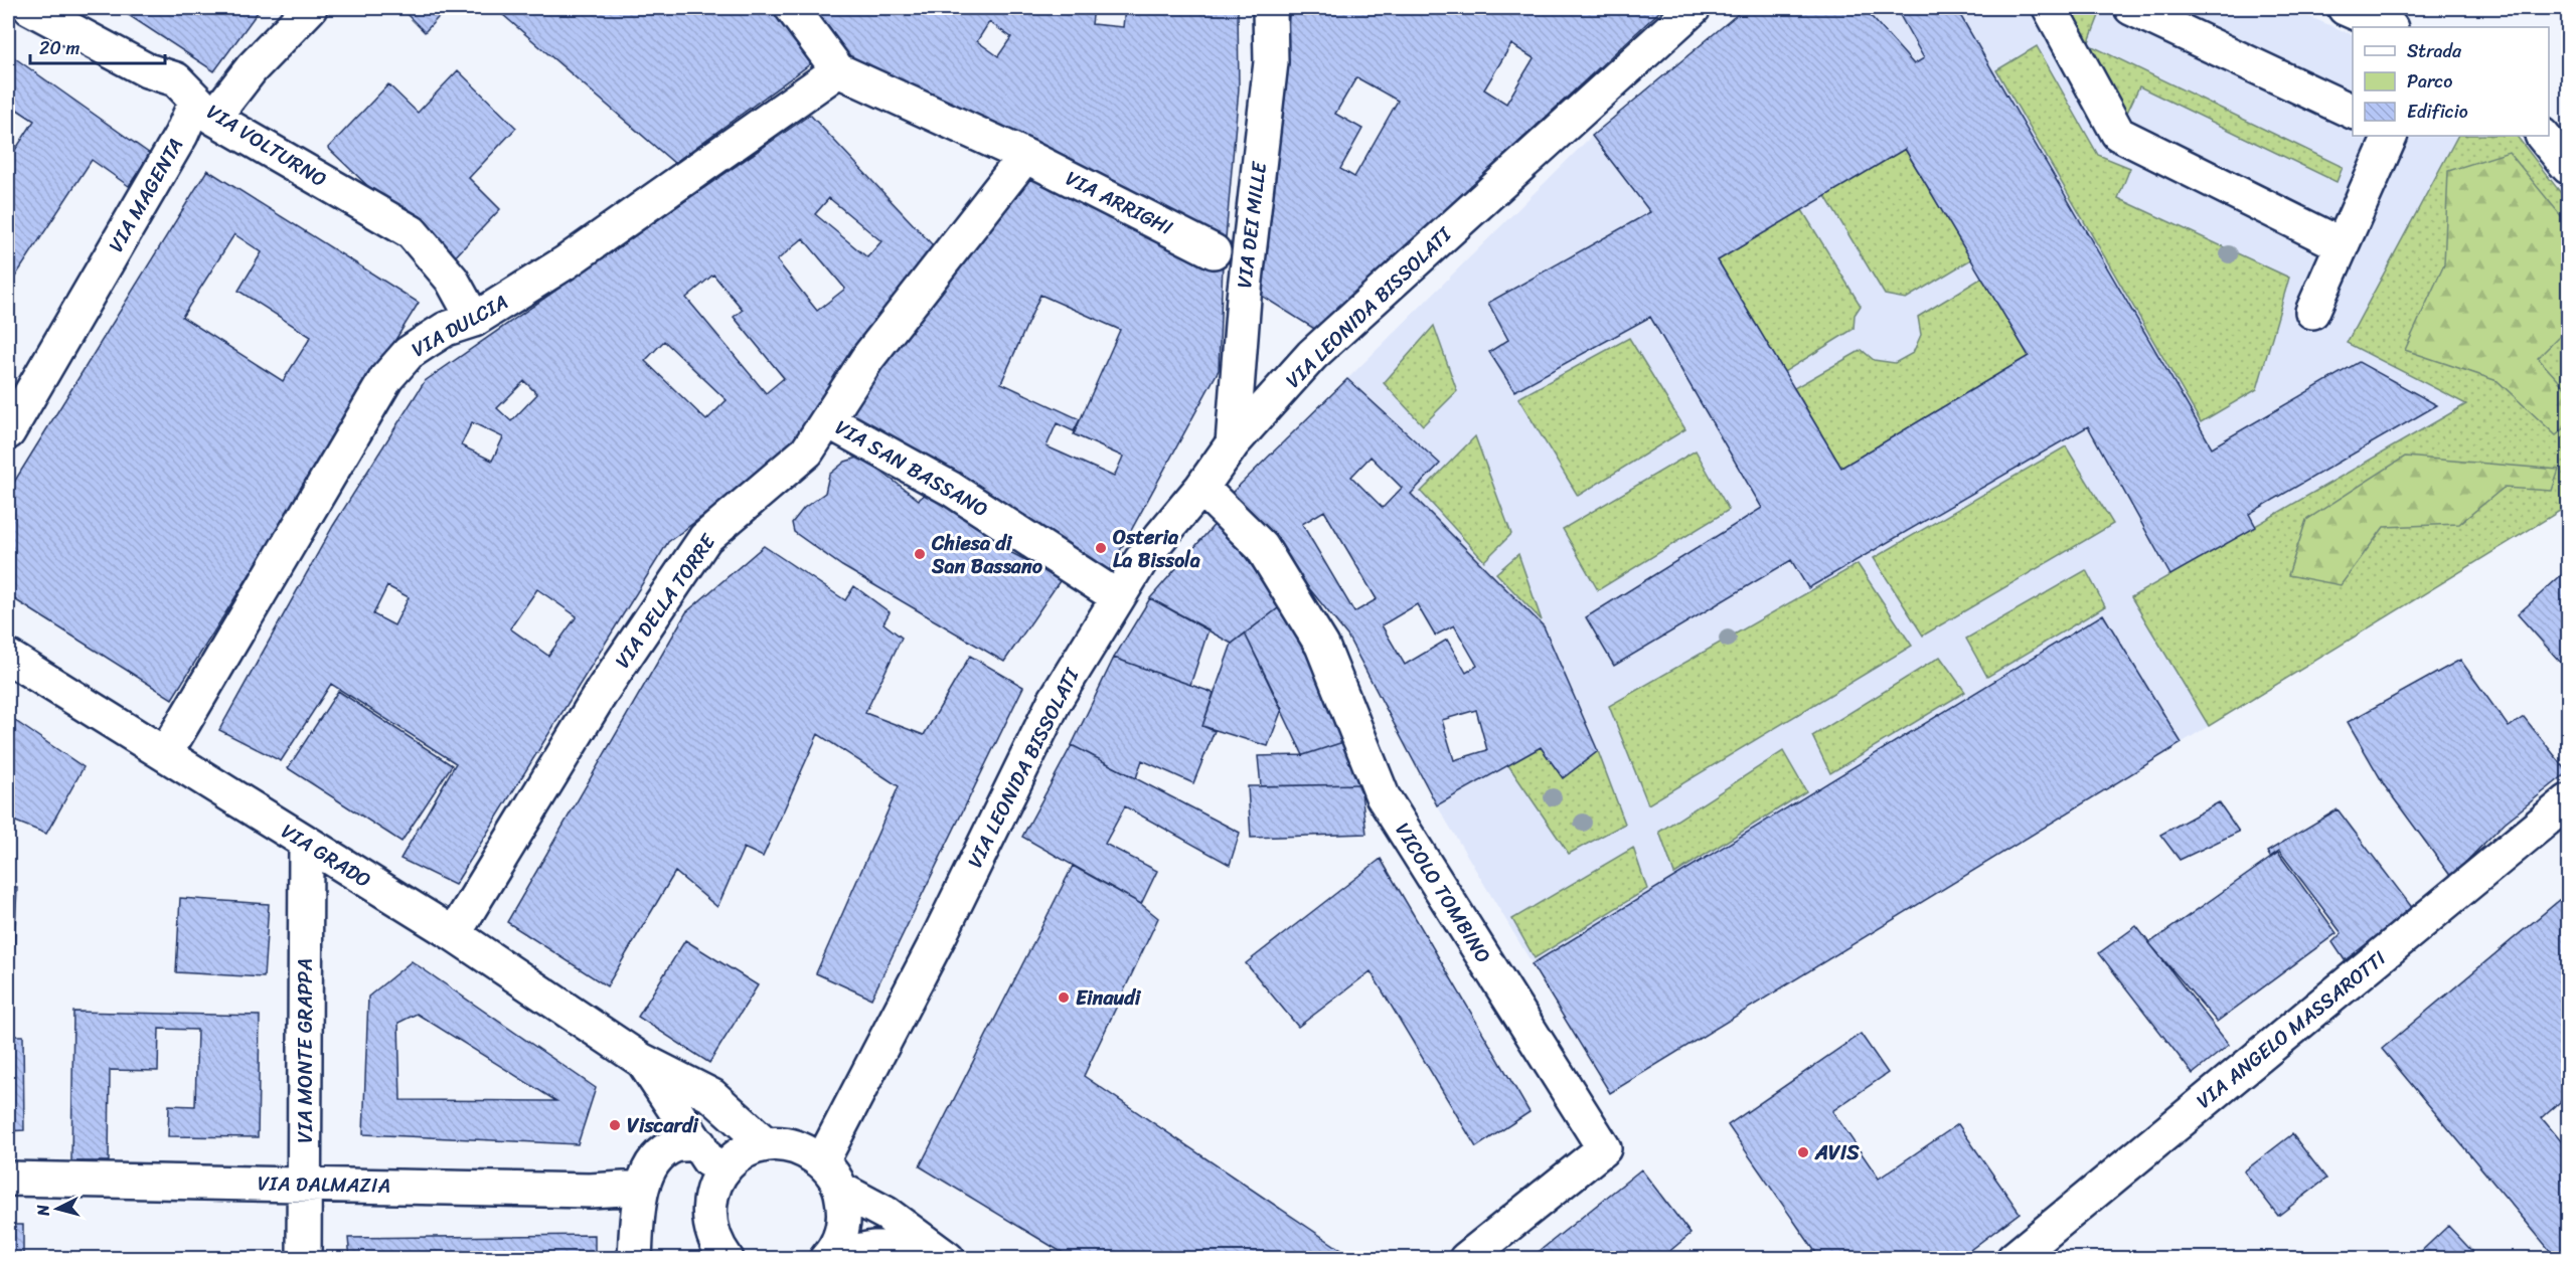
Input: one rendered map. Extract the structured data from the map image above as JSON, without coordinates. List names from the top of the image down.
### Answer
{
  "streets": {
    "street": [
      "VIA VOLTURNO",
      "VIA MAGENTA",
      "VIA ARRIGHI",
      "VIA DEI MILLE",
      "VIA LEONIDA BISSOLATI",
      "VIA DULCIA",
      "VIA SAN BASSANO",
      "VIA DELLA TORRE",
      "VIA GRADO",
      "VICOLO TOMBINO",
      "VIA ANGELO MASSAROTTI",
      "VIA MONTE GRAPPA",
      "VIA DALMAZIA"
    ]
  },
  "crossings": [
    ["VIA VOLTURNO", "VIA MAGENTA"],
    ["VIA VOLTURNO", "VIA DULCIA"],
    ["VIA ARRIGHI", "VIA DULCIA"],
    ["VIA ARRIGHI", "VIA DELLA TORRE"],
    ["VIA DEI MILLE", "VIA LEONIDA BISSOLATI"],
    ["VIA LEONIDA BISSOLATI", "VIA SAN BASSANO"],
    ["VIA LEONIDA BISSOLATI", "VICOLO TOMBINO"],
    ["VIA DULCIA", "VIA GRADO"],
    ["VIA SAN BASSANO", "VIA DELLA TORRE"],
    ["VIA DELLA TORRE", "VIA GRADO"],
    ["VIA GRADO", "VIA MONTE GRAPPA"],
    ["VIA MONTE GRAPPA", "VIA DALMAZIA"]
  ],
  "places": [
    "Osteria La Bissola",
    "Chiesa di San Bassano",
    "Einaudi",
    "Viscardi",
    "AVIS"
  ],
  "legend": ["Strada", "Parco", "Edificio"],
  "scale_bar": "20 m",
  "north": "left"
}
